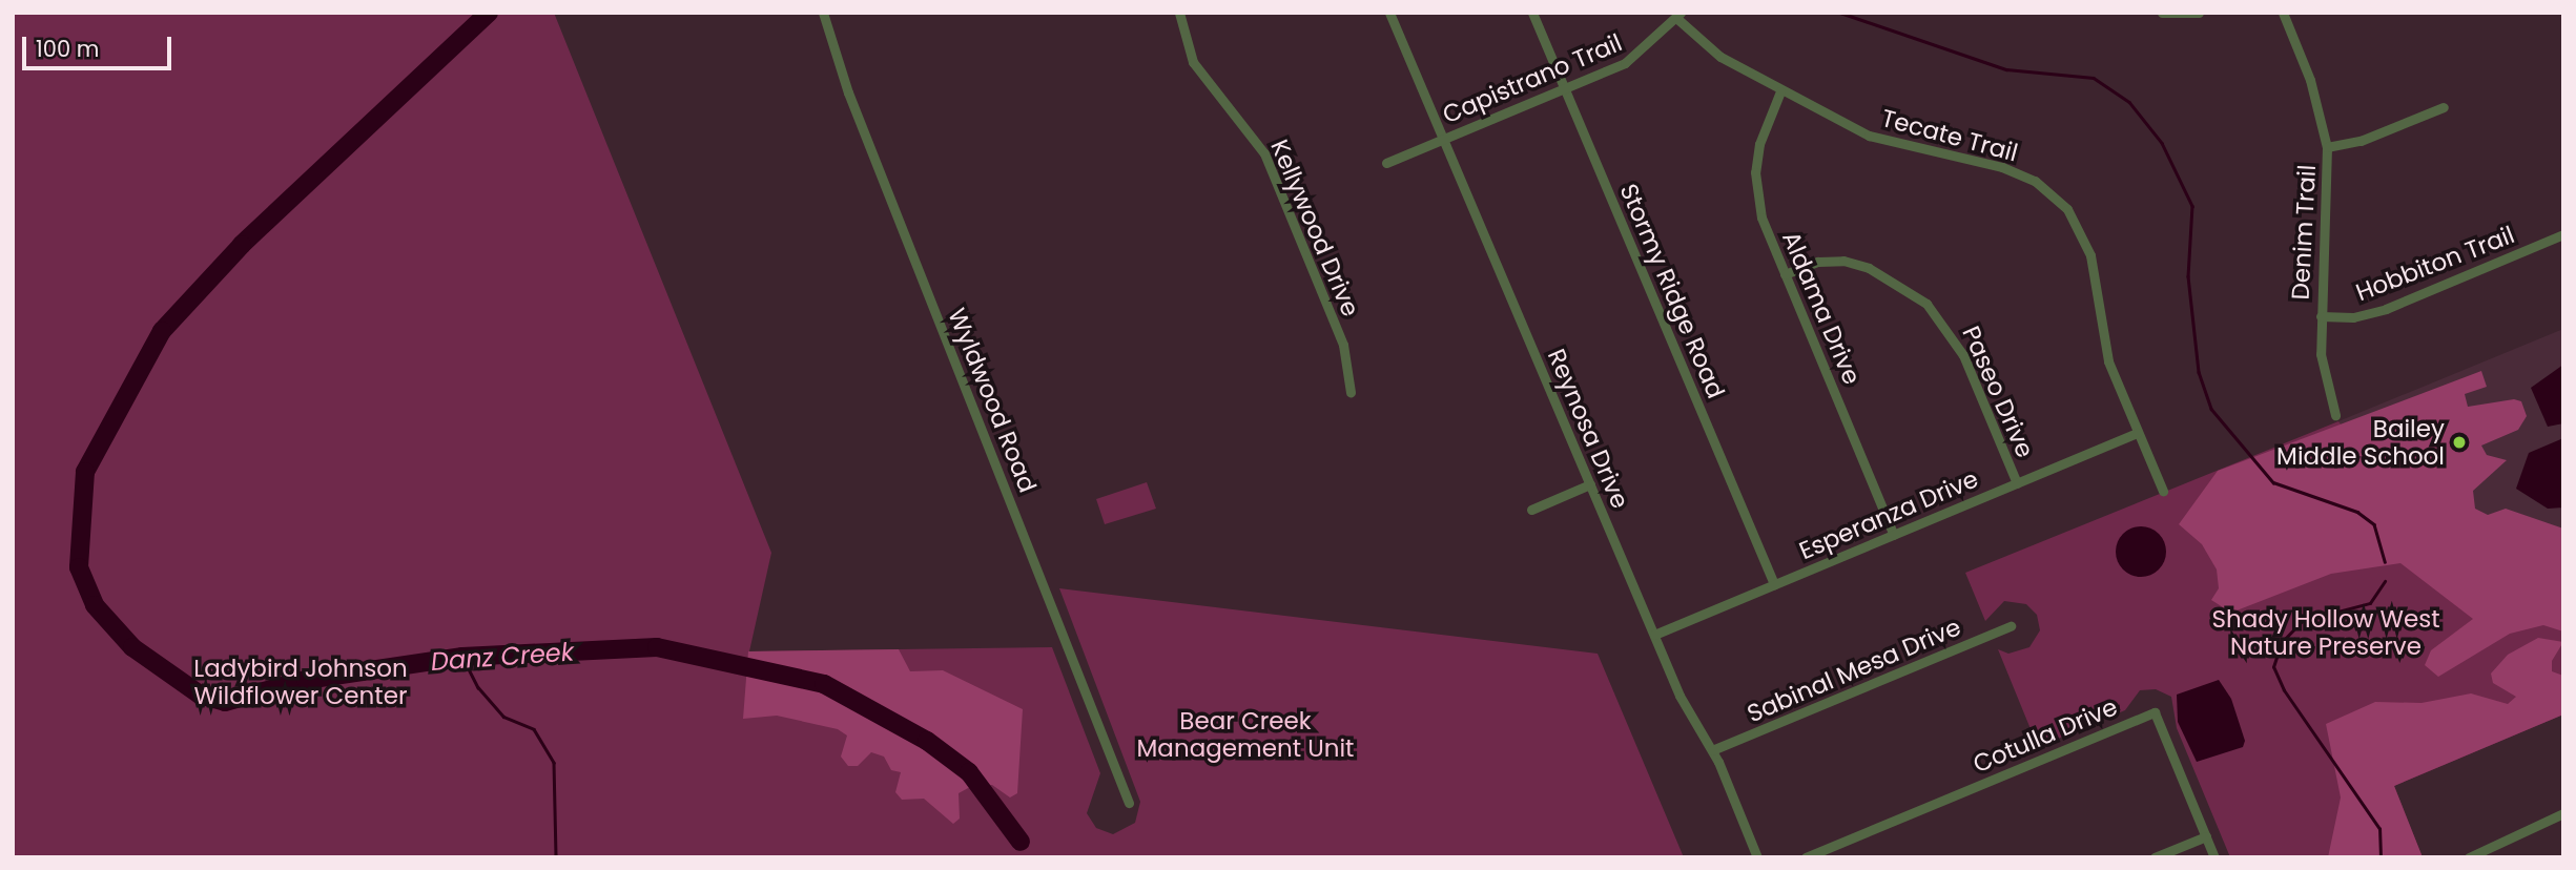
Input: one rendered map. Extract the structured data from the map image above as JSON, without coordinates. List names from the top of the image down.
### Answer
{
  "streets": {
    "street": [
      "Capistrano Trail",
      "Tecate Trail",
      "Kellywood Drive",
      "Denim Trail",
      "Hobbiton Trail",
      "Stormy Ridge Road",
      "Aldama Drive",
      "Paseo Drive",
      "Wyldwood Road",
      "Reynosa Drive",
      "Esperanza Drive",
      "Sabinal Mesa Drive",
      "Cotulla Drive"
    ]
  },
  "crossings": [
    ["Capistrano Trail", "Tecate Trail"],
    ["Capistrano Trail", "Stormy Ridge Road"],
    ["Capistrano Trail", "Reynosa Drive"],
    ["Tecate Trail", "Aldama Drive"],
    ["Tecate Trail", "Esperanza Drive"],
    ["Denim Trail", "Hobbiton Trail"],
    ["Stormy Ridge Road", "Esperanza Drive"],
    ["Aldama Drive", "Paseo Drive"],
    ["Aldama Drive", "Esperanza Drive"],
    ["Paseo Drive", "Esperanza Drive"],
    ["Reynosa Drive", "Esperanza Drive"],
    ["Reynosa Drive", "Sabinal Mesa Drive"]
  ],
  "water": ["Danz Creek"],
  "parks": ["Shady Hollow West Nature Preserve", "Ladybird Johnson Wildflower Center", "Bear Creek Management Unit"],
  "places": ["Bailey Middle School"],
  "scale_bar": "100 m"
}
